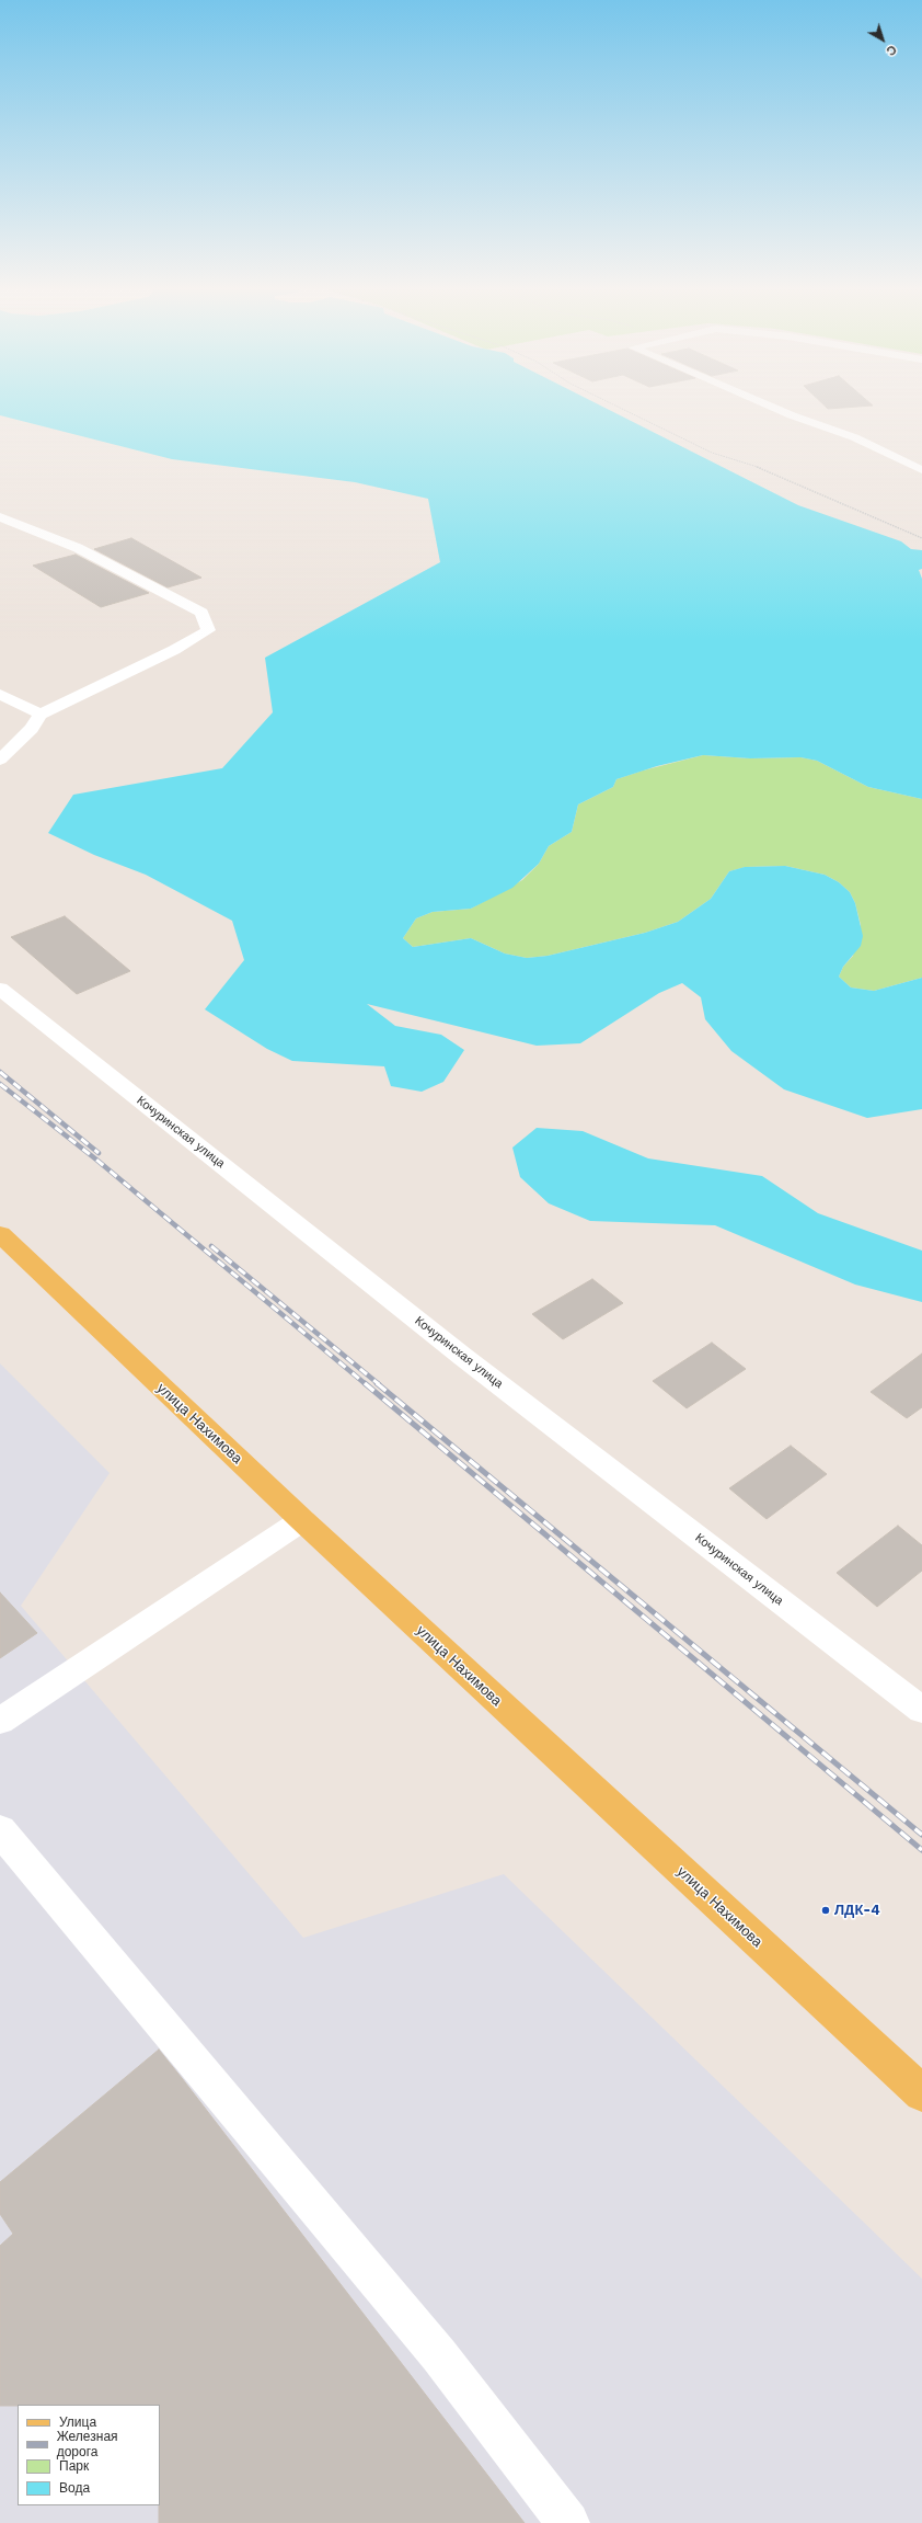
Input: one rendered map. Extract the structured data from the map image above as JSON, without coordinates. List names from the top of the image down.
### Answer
{
  "streets": {
    "main road": ["улица Нахимова"],
    "street": ["Кочуринская улица"]
  },
  "places": ["ЛДК-4"],
  "legend": [
    "Улица",
    "Железная дорога",
    "Парк",
    "Вода"
  ],
  "north": "bottom right"
}
